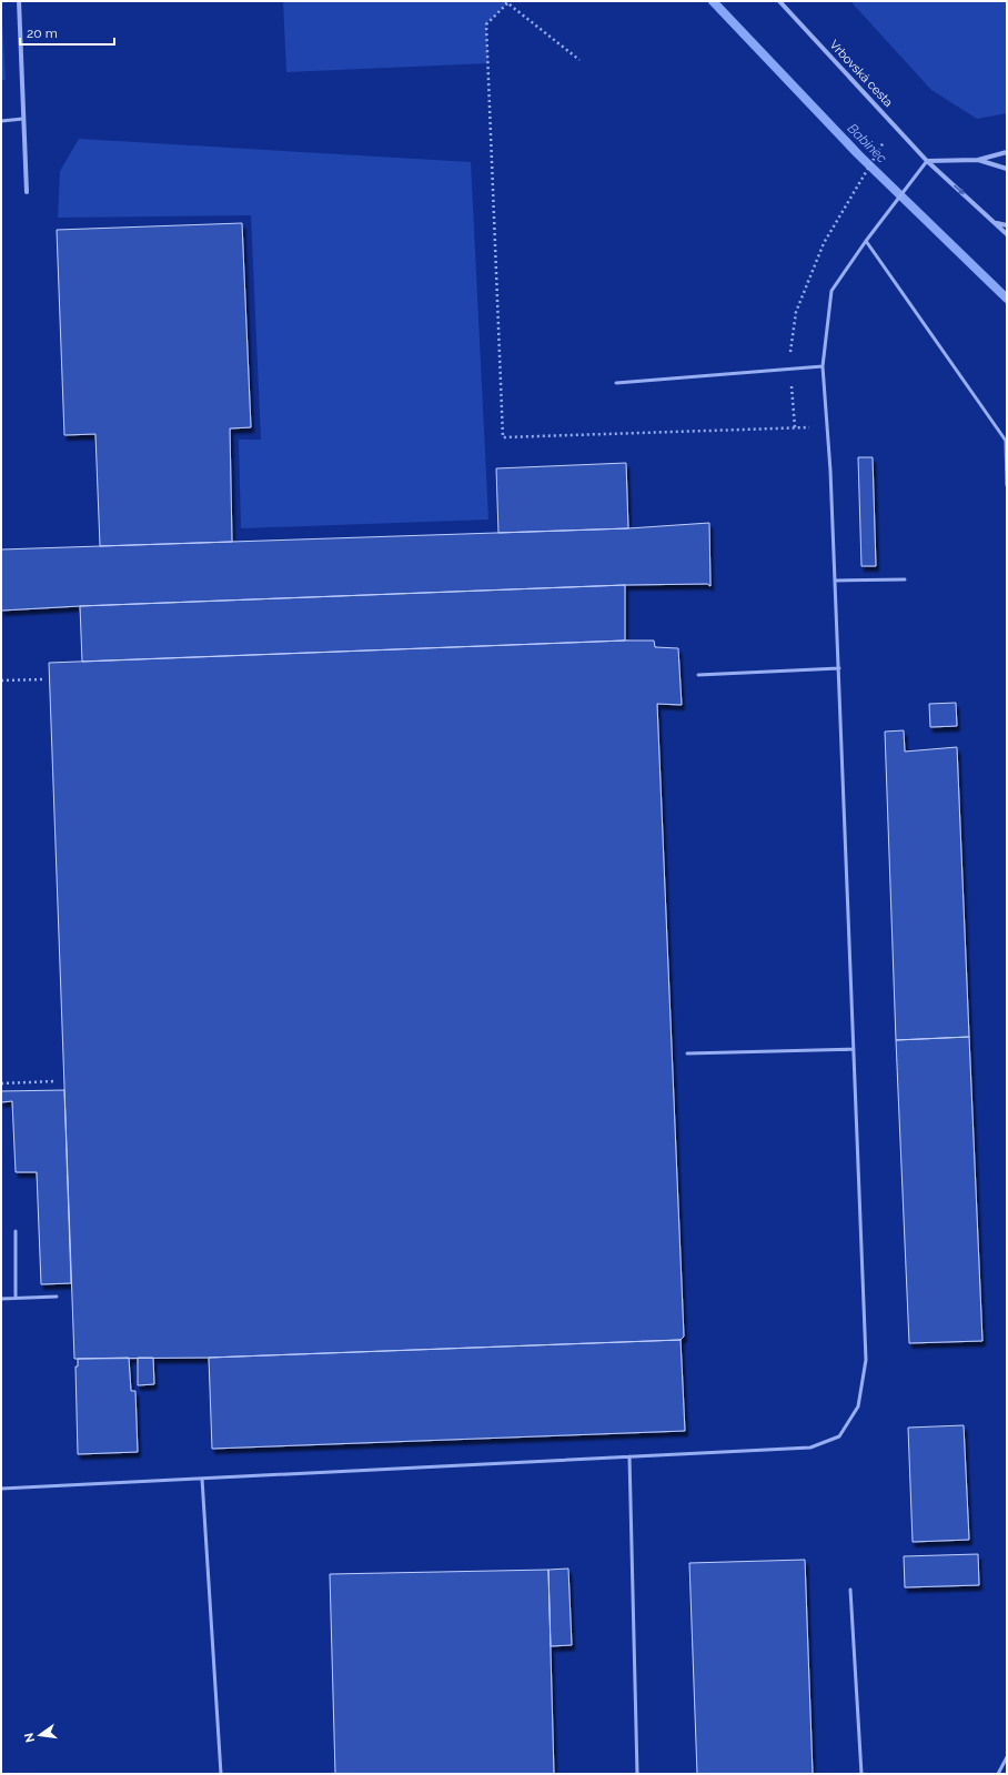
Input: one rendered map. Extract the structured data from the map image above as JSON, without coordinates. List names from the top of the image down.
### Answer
{
  "streets": {
    "street": ["Vrbovská cesta"]
  },
  "water": ["Babinec"],
  "scale_bar": "20 m",
  "north": "left"
}
